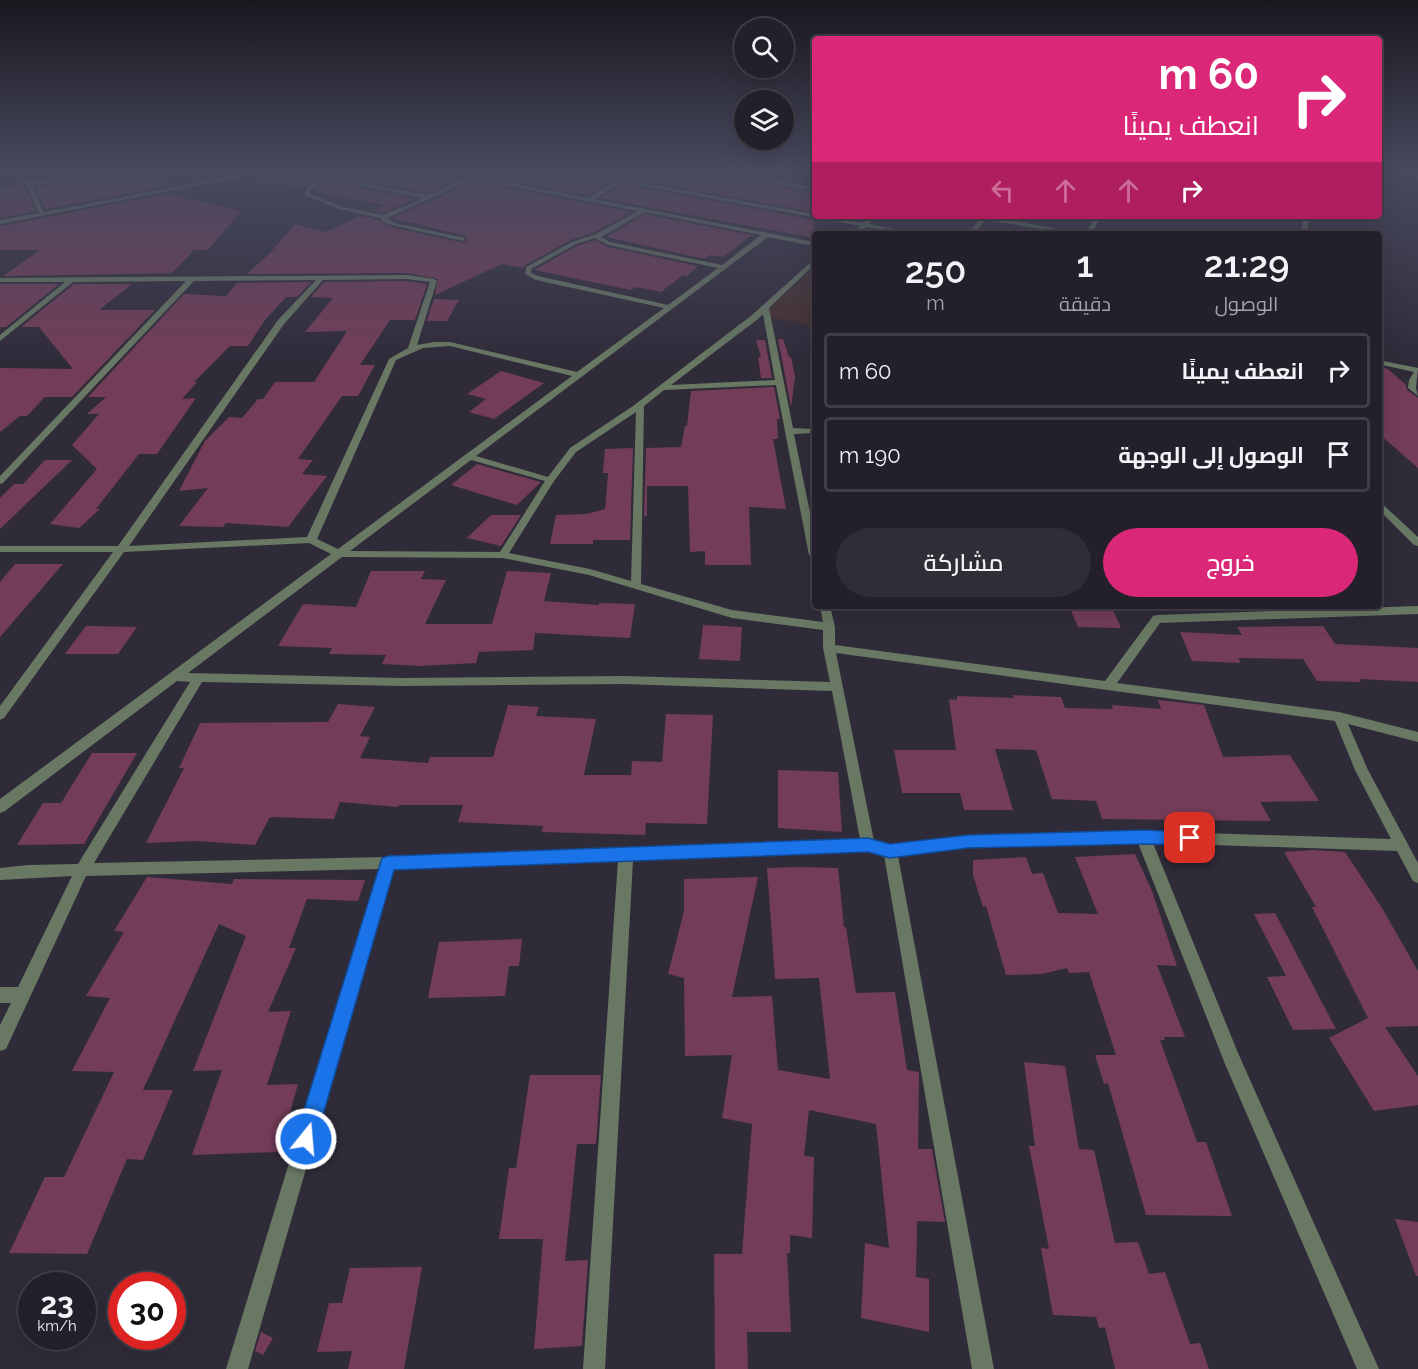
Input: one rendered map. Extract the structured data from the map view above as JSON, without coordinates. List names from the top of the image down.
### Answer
{
  "page": {
    "turn": ["60 m", "انعطف يمينًا"],
    "eta": [
      "21:29",
      "الوصول",
      "1",
      "دقيقة",
      "250",
      "m"
    ],
    "list": [
      {
        "name": "انعطف يمينًا",
        "value": "60 m"
      },
      {
        "name": "الوصول إلى الوجهة",
        "value": "190 m"
      }
    ],
    "buttons": ["خروج", "مشاركة"],
    "speed": "23 km/h",
    "limit": "30"
  }
}
